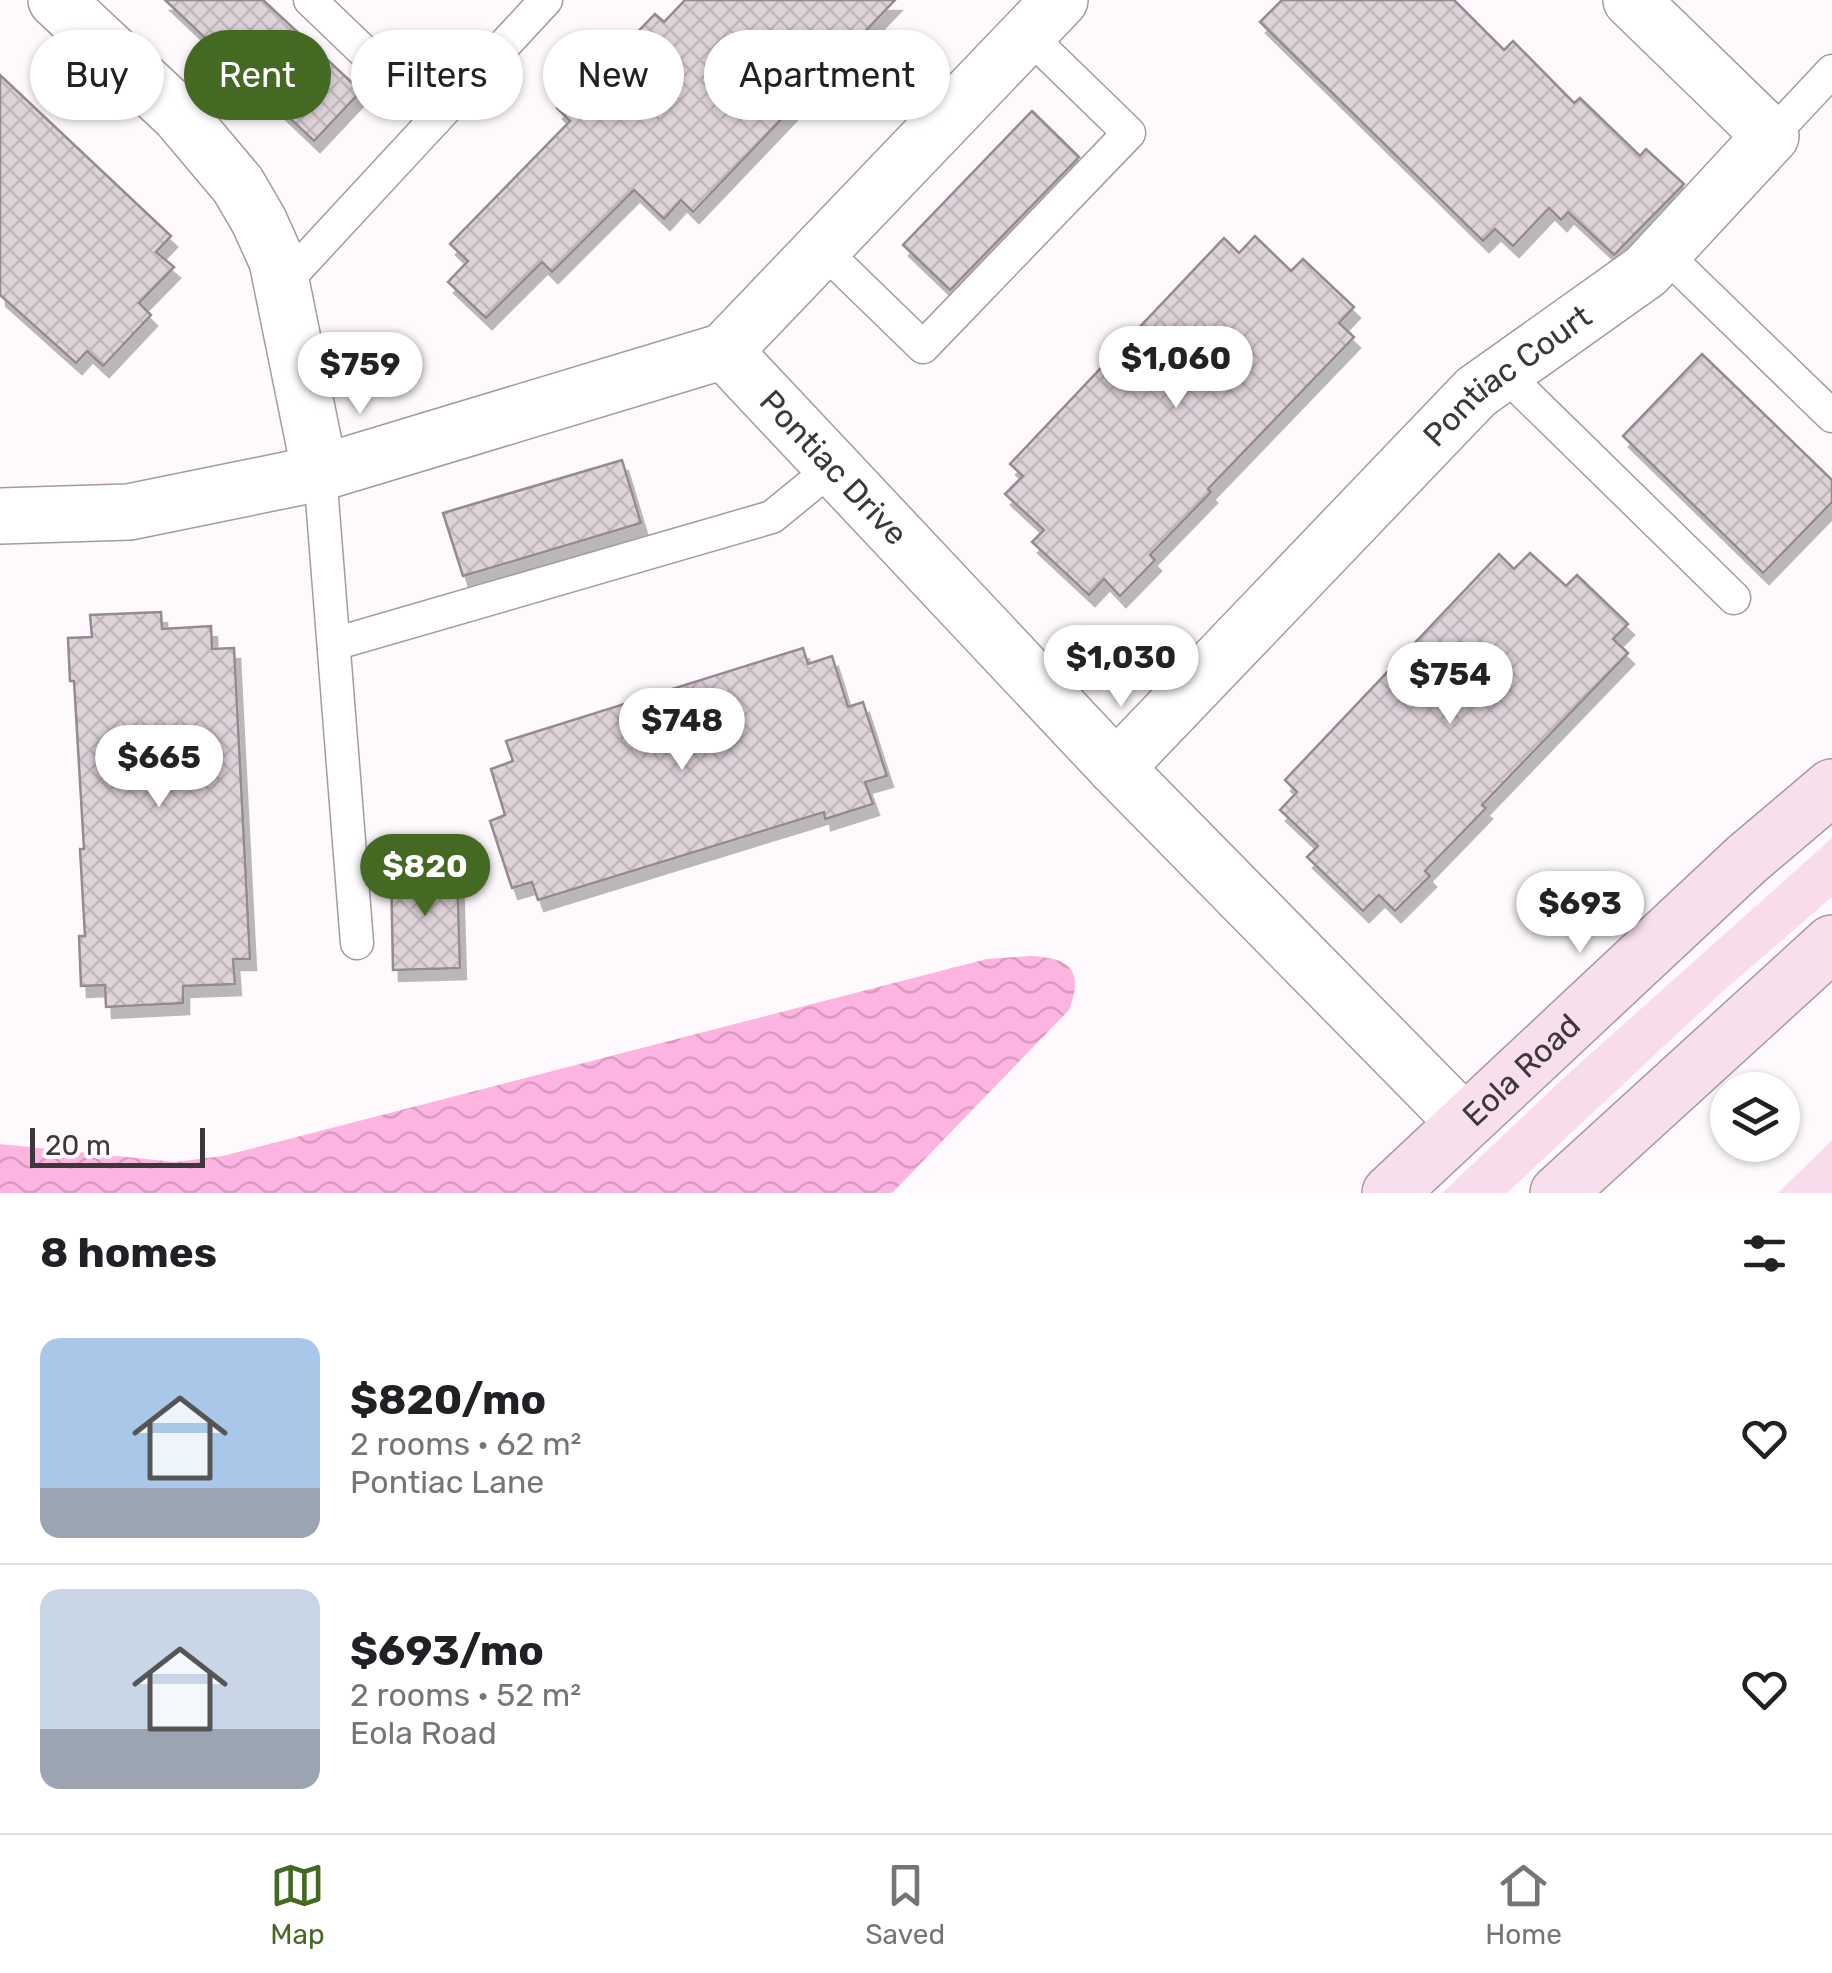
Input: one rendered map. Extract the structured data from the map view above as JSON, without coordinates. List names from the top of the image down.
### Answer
{
  "streets": {
    "main road": ["Eola Road"],
    "street": ["Pontiac Court", "Pontiac Drive"]
  },
  "crossings": [
    ["Pontiac Court", "Pontiac Drive"],
    ["Pontiac Drive", "Eola Road"]
  ],
  "scale_bar": "20 m",
  "page": {
    "chip": [
      "Buy",
      "Rent",
      "Filters",
      "New",
      "Apartment"
    ],
    "price": [
      "$1,060",
      "$759",
      "$1,030",
      "$754",
      "$748",
      "$665",
      "$820",
      "$693"
    ],
    "scale": "20 m",
    "heading": "8 homes",
    "list": [
      {
        "name": "$820/mo",
        "note": "2 rooms · 62 m² · Pontiac Lane"
      },
      {
        "name": "$693/mo",
        "note": "2 rooms · 52 m² · Eola Road"
      }
    ],
    "tabs": ["Map", "Saved", "Home"]
  }
}
